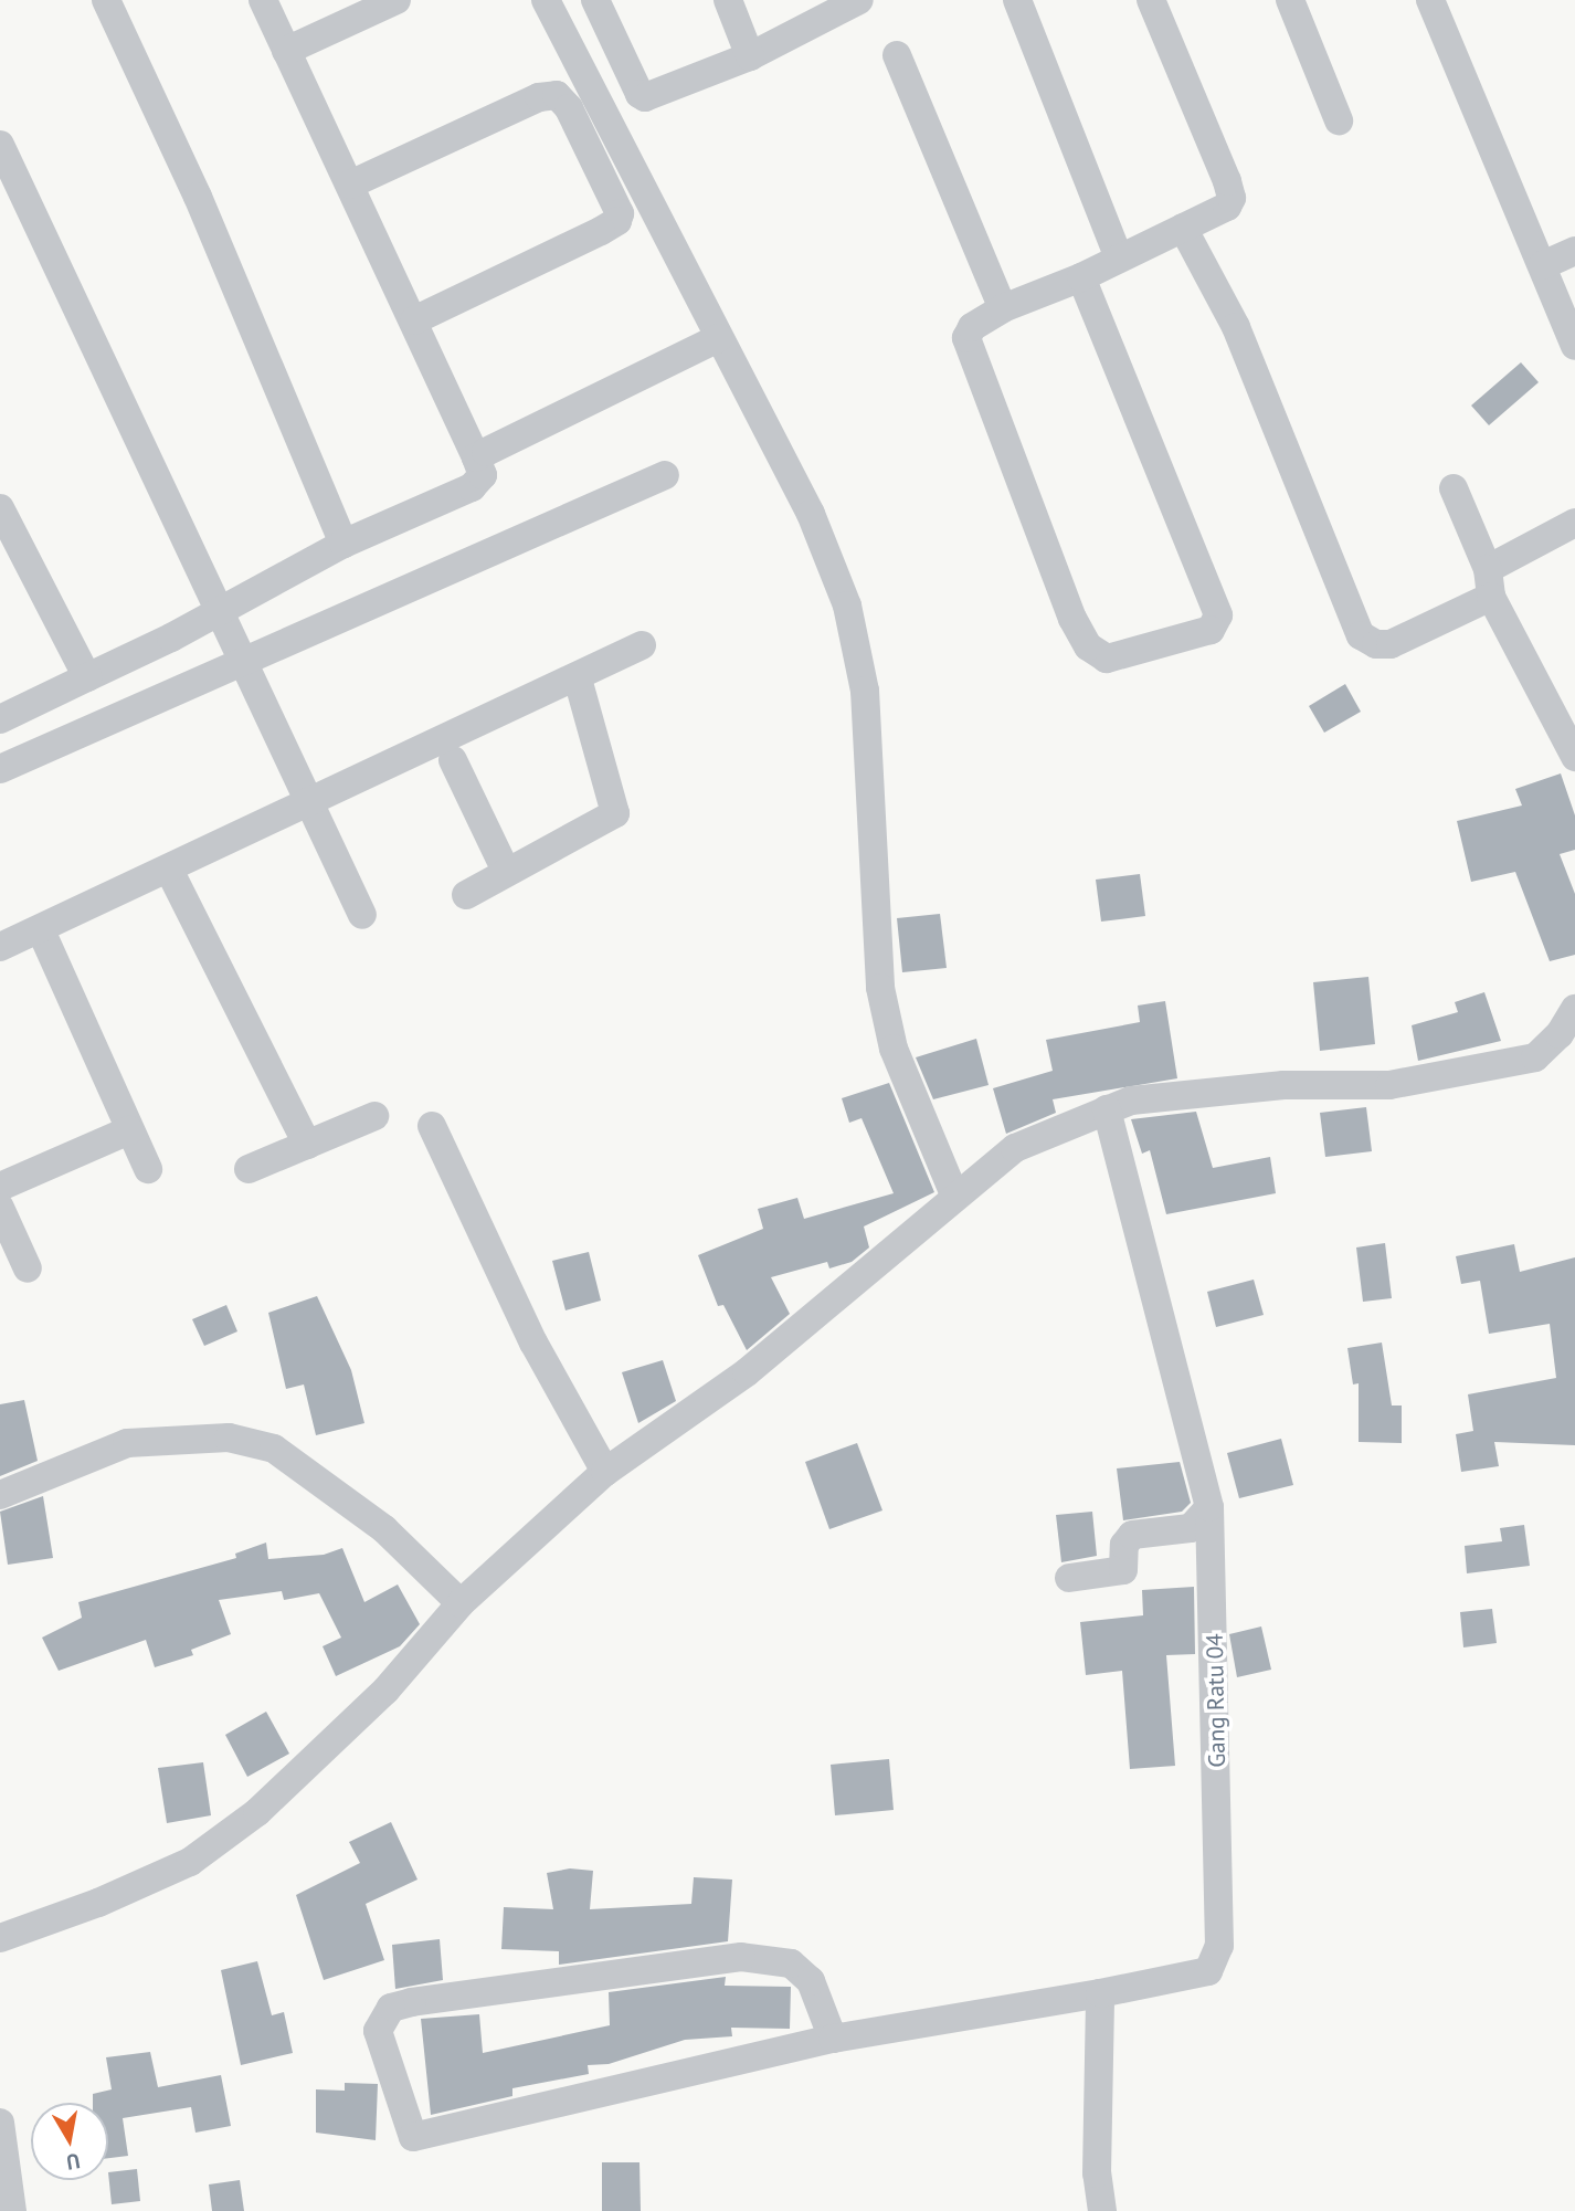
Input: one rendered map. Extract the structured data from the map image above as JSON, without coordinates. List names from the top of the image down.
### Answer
{
  "streets": {
    "street": ["Gang Ratu 04"]
  },
  "north": "bottom"
}
